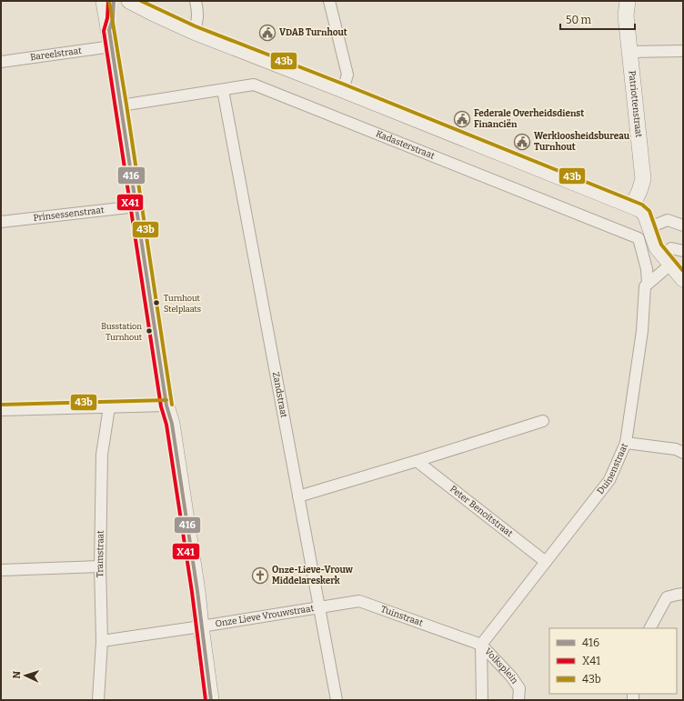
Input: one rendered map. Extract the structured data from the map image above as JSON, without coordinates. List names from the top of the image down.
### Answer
{
  "streets": {
    "street": [
      "Bareelstraat",
      "Patriottenstraat",
      "Kadasterstraat",
      "Prinsessenstraat",
      "Zandstraat",
      "Duinenstraat",
      "Peter Benoitstraat",
      "Tramstraat",
      "Onze Lieve Vrouwstraat",
      "Tuinstraat",
      "Volksplein"
    ]
  },
  "crossings": [
    ["Kadasterstraat", "Zandstraat"],
    ["Kadasterstraat", "Duinenstraat"],
    ["Zandstraat", "Onze Lieve Vrouwstraat"],
    ["Zandstraat", "Tuinstraat"],
    ["Duinenstraat", "Peter Benoitstraat"],
    ["Duinenstraat", "Tuinstraat"],
    ["Duinenstraat", "Volksplein"],
    ["Tramstraat", "Onze Lieve Vrouwstraat"],
    ["Onze Lieve Vrouwstraat", "Tuinstraat"],
    ["Tuinstraat", "Volksplein"]
  ],
  "places": {
    "public building": ["VDAB Turnhout", "Federale Overheidsdienst Financiën", "Werkloosheidsbureau Turnhout"],
    "other": ["Turnhout Stelplaats", "Busstation Turnhout"],
    "church": ["Onze-Lieve-Vrouw Middelareskerk"]
  },
  "lines": ["transit line 416", "transit line X41", "transit line 43b"],
  "legend": ["416", "X41", "43b"],
  "scale_bar": "50 m",
  "north": "left"
}
